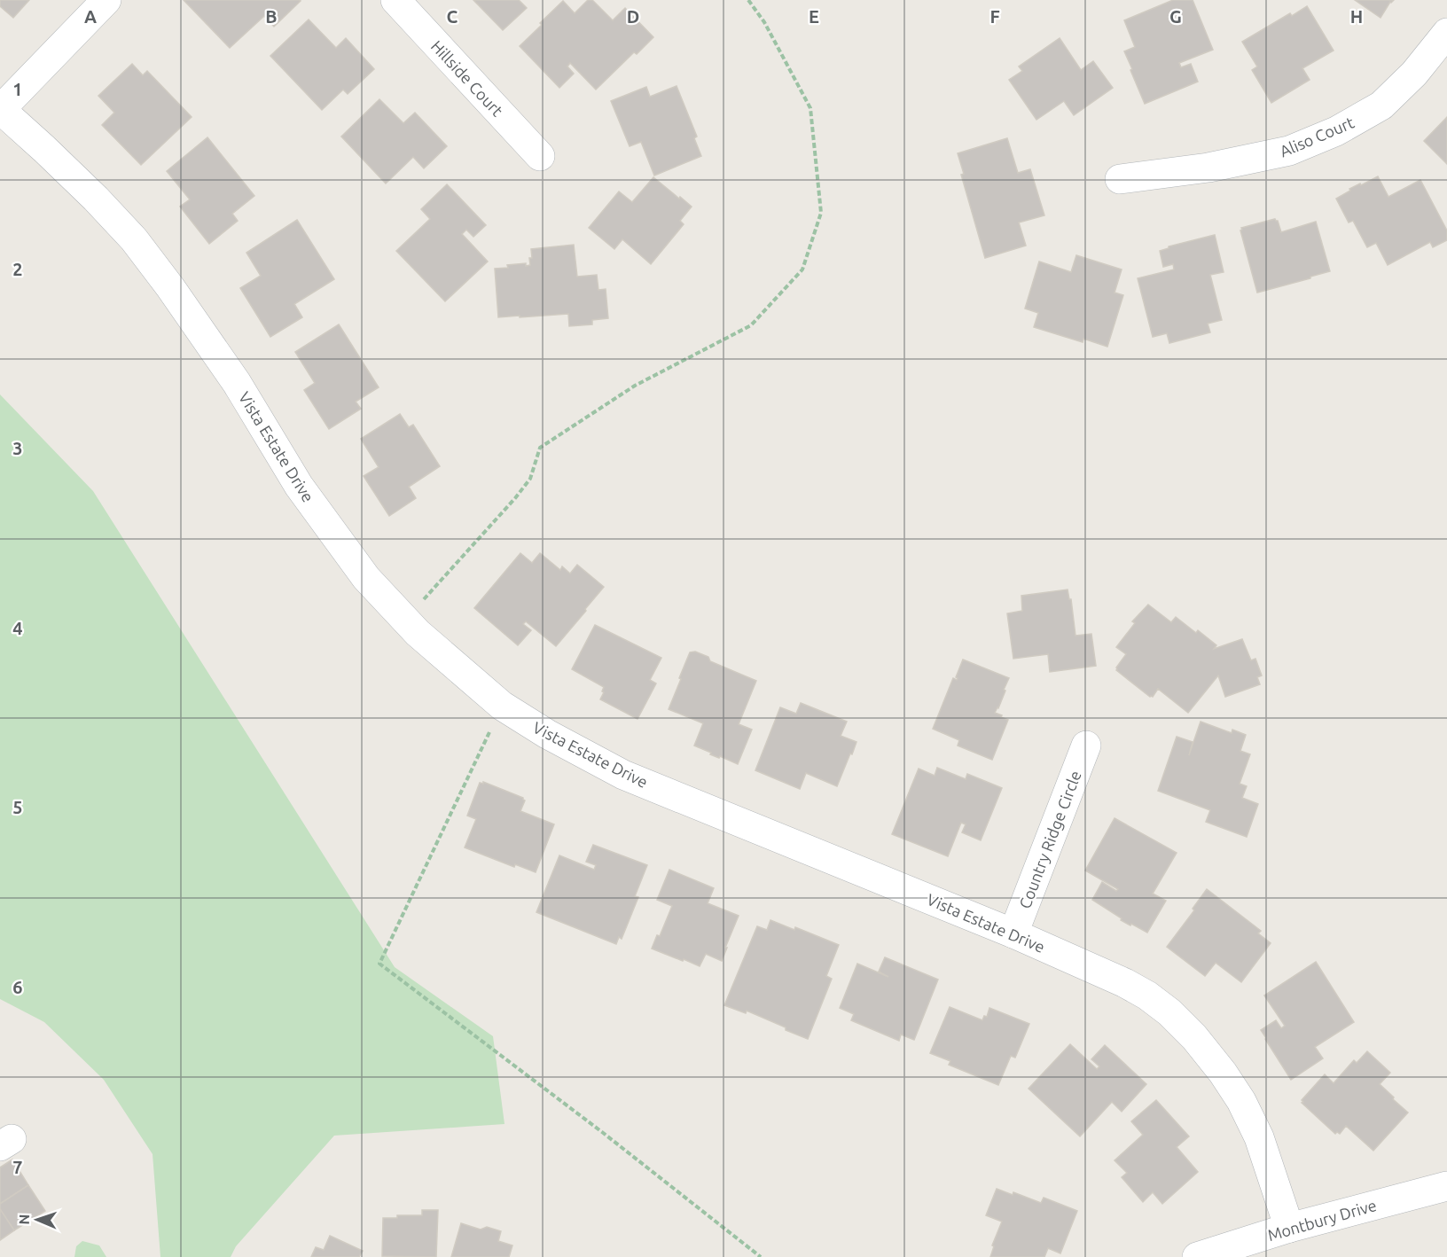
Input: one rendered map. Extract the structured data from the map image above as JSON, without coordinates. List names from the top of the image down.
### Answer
{
  "streets": {
    "street": [
      "Hillside Court",
      "Aliso Court",
      "Vista Estate Drive",
      "Country Ridge Circle",
      "Montbury Drive"
    ]
  },
  "crossings": [
    ["Vista Estate Drive", "Country Ridge Circle"],
    ["Vista Estate Drive", "Montbury Drive"]
  ],
  "north": "left",
  "grid": {
    "columns": [
      "A",
      "B",
      "C",
      "D",
      "E",
      "F",
      "G",
      "H"
    ],
    "rows": [
      "1",
      "2",
      "3",
      "4",
      "5",
      "6",
      "7"
    ]
  }
}
